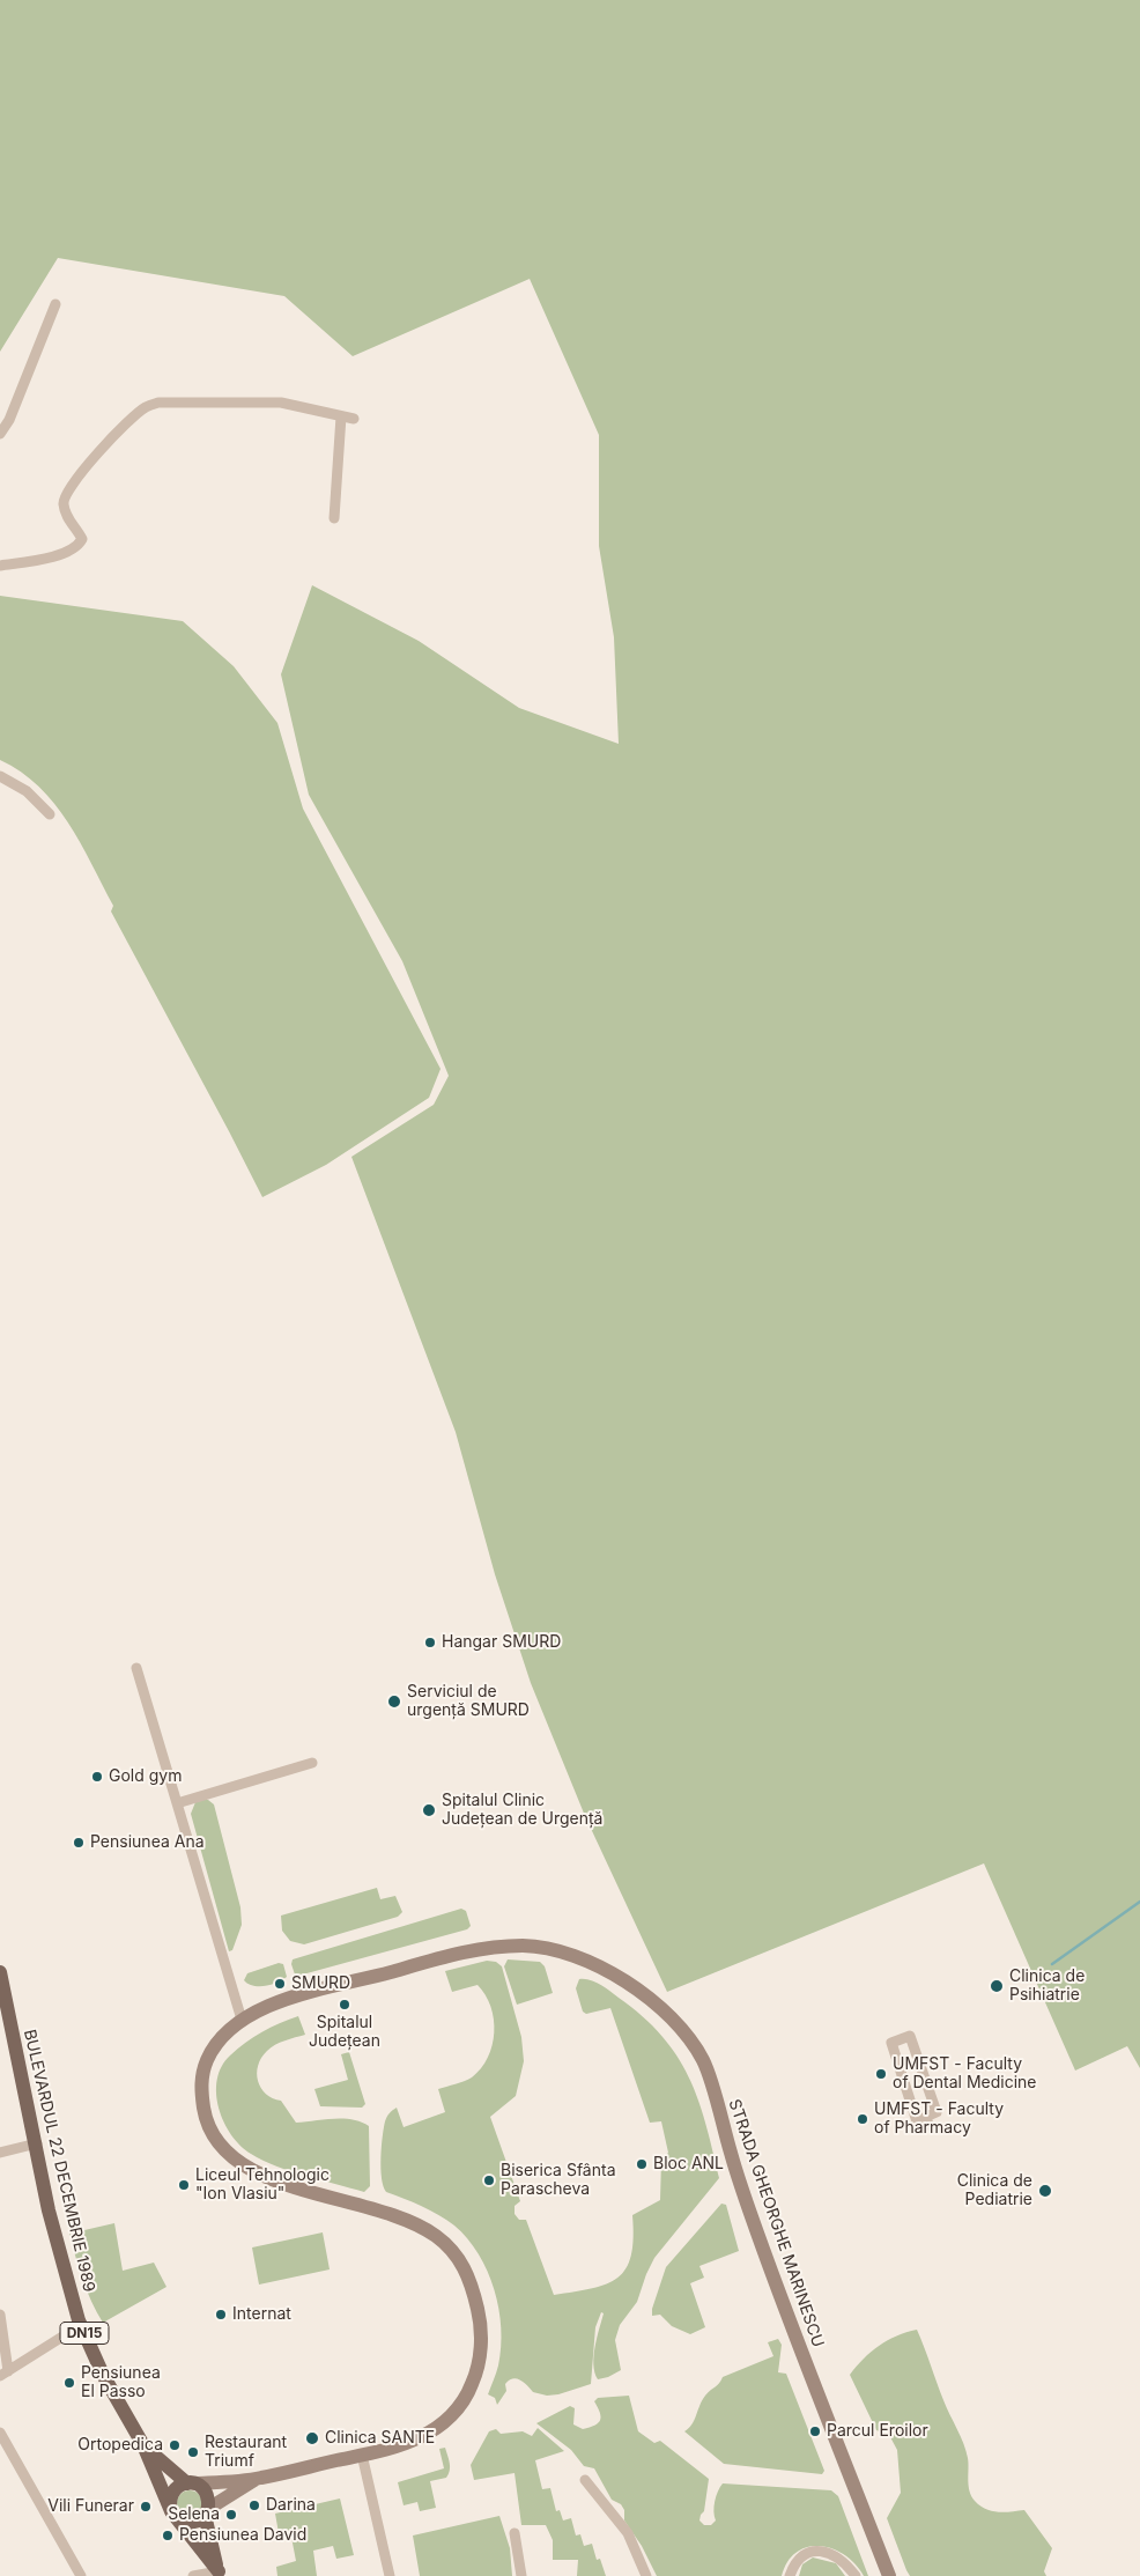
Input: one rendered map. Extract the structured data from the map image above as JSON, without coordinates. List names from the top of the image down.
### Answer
{
  "streets": {
    "main road": ["BULEVARDUL 22 DECEMBRIE 1989", "STRADA GHEORGHE MARINESCU", "DN15"]
  },
  "crossings": [
    ["BULEVARDUL 22 DECEMBRIE 1989", "STRADA GHEORGHE MARINESCU"]
  ],
  "places": [
    "Hangar SMURD",
    "Serviciul de urgență SMURD",
    "Gold gym",
    "Spitalul Clinic Județean de Urgență",
    "Pensiunea Ana",
    "SMURD",
    "Clinica de Psihiatrie",
    "Spitalul Județean",
    "UMFST - Faculty of Dental Medicine",
    "UMFST - Faculty of Pharmacy",
    "Bloc ANL",
    "Biserica Sfânta Parascheva",
    "Liceul Tehnologic \"Ion Vlasiu\"",
    "Clinica de Pediatrie",
    "Internat",
    "Pensiunea El Passo",
    "Parcul Eroilor",
    "Clinica SANTE",
    "Ortopedica",
    "Restaurant Triumf",
    "Darina",
    "Vili Funerar",
    "Selena",
    "Pensiunea David"
  ]
}
